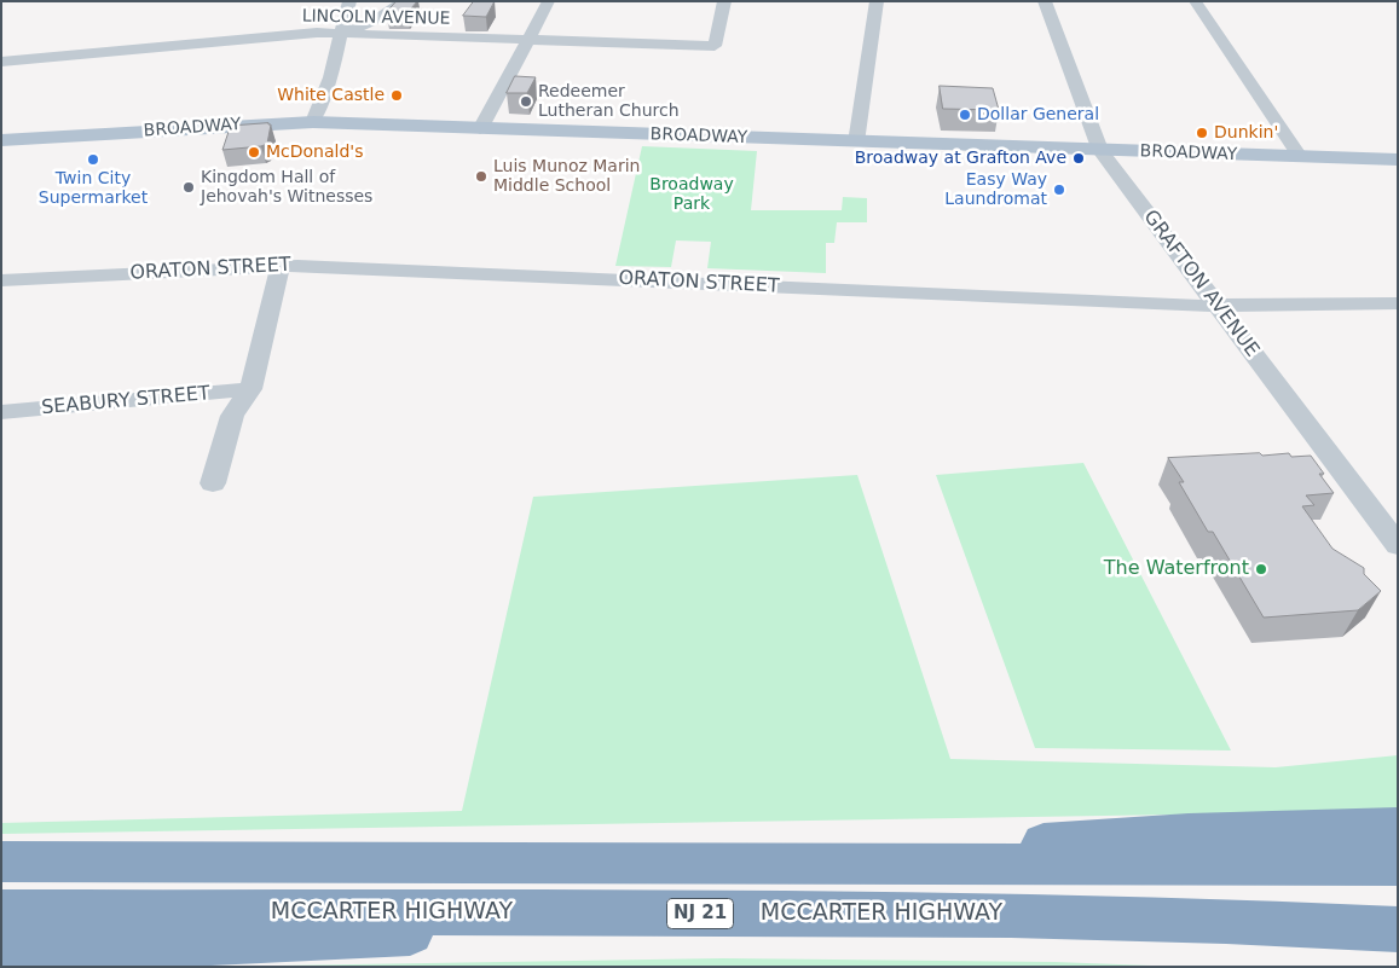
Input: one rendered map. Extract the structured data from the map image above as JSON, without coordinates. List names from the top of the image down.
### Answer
{
  "streets": {
    "highway": ["MCCARTER HIGHWAY", "NJ 21"],
    "main road": ["BROADWAY"],
    "street": [
      "LINCOLN AVENUE",
      "ORATON STREET",
      "GRAFTON AVENUE",
      "SEABURY STREET"
    ]
  },
  "crossings": [
    ["BROADWAY", "GRAFTON AVENUE"],
    ["ORATON STREET", "GRAFTON AVENUE"]
  ],
  "parks": ["Broadway Park"],
  "places": [
    "White Castle",
    "Redeemer Lutheran Church",
    "Dollar General",
    "Dunkin'",
    "McDonald's",
    "Broadway at Grafton Ave",
    "Twin City Supermarket",
    "Luis Munoz Marin Middle School",
    "Kingdom Hall of Jehovah's Witnesses",
    "Easy Way Laundromat",
    "The Waterfront"
  ]
}
